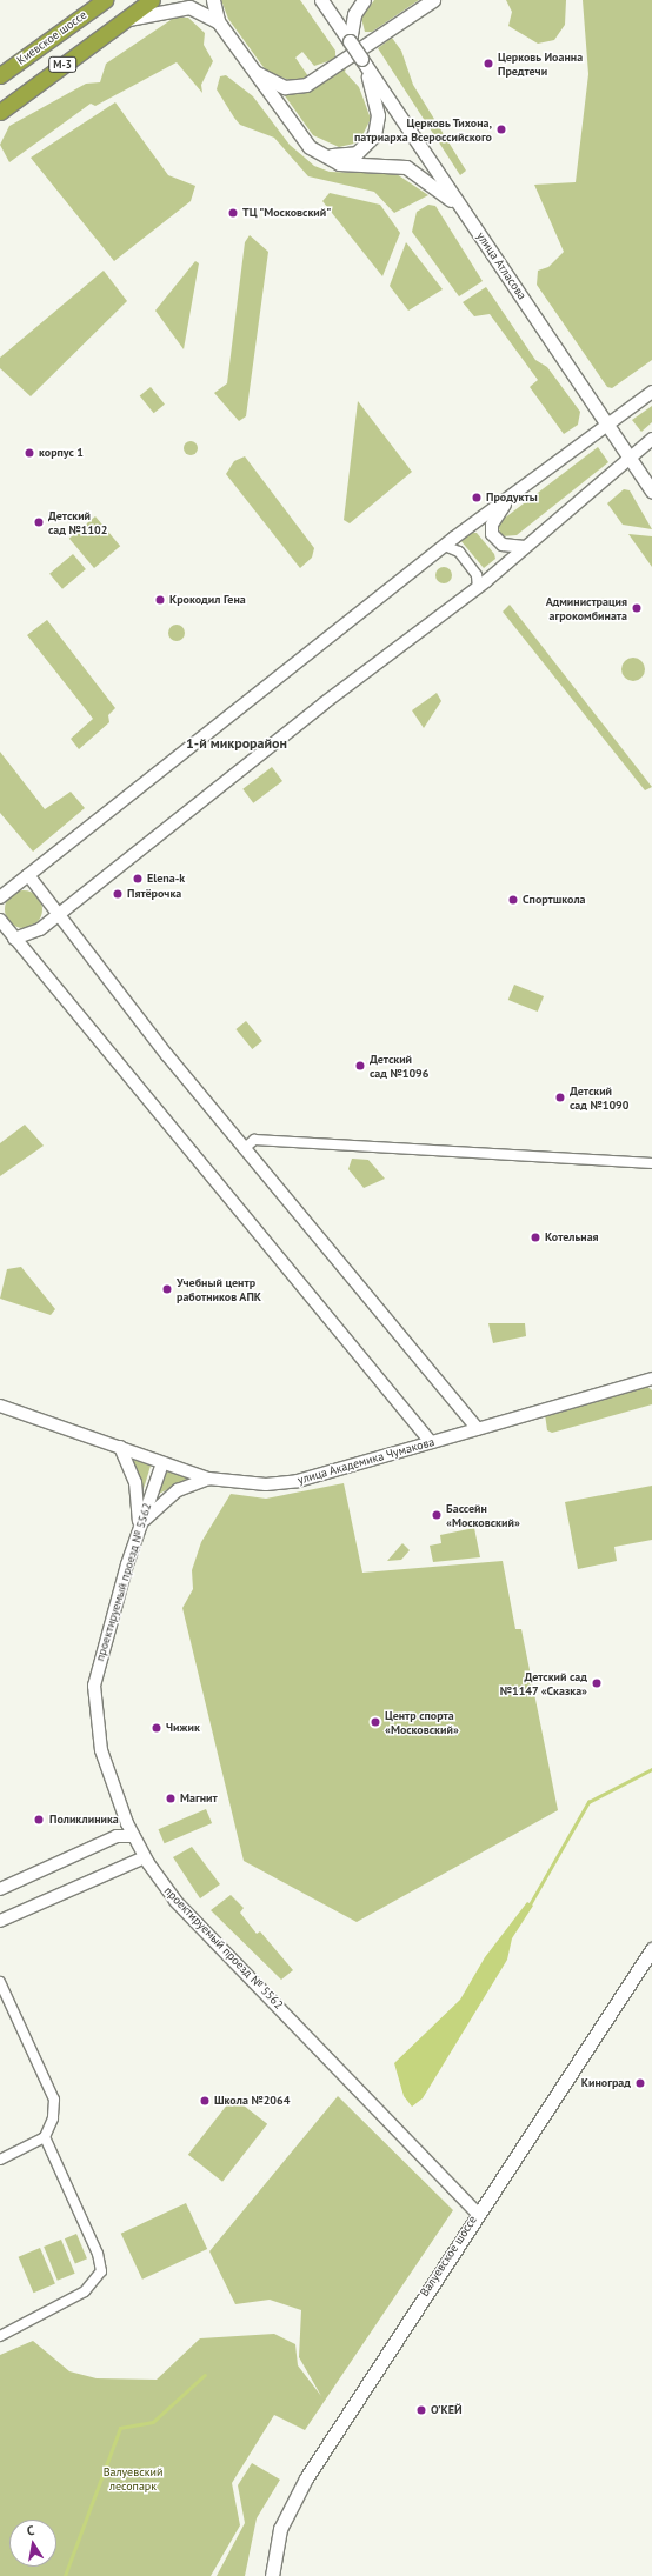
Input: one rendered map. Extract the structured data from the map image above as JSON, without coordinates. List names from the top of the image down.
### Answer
{
  "streets": {
    "highway": ["Киевское шоссе", "М-3"],
    "main road": ["улица Атласова", "Валуевское шоссе"],
    "street": ["улица Академика Чумакова", "проектируемый проезд № 5562"]
  },
  "crossings": [
    ["улица Академика Чумакова", "проектируемый проезд № 5562"],
    ["проектируемый проезд № 5562", "Валуевское шоссе"]
  ],
  "districts": ["1-й микрорайон"],
  "parks": ["Валуевский лесопарк"],
  "places": [
    "Церковь Иоанна Предтечи",
    "Церковь Тихона, патриарха Всероссийского",
    "ТЦ \"Московский\"",
    "корпус 1",
    "Продукты",
    "Детский сад №1102",
    "Крокодил Гена",
    "Администрация агрокомбината",
    "Elena-k",
    "Пятёрочка",
    "Спортшкола",
    "Детский сад №1096",
    "Детский сад №1090",
    "Котельная",
    "Учебный центр работников АПК",
    "Бассейн «Московский»",
    "Детский сад №1147 «Сказка»",
    "Центр спорта «Московский»",
    "Чижик",
    "Магнит",
    "Поликлиника",
    "Киноград",
    "Школа №2064",
    "О’КЕЙ"
  ],
  "north": "top"
}
